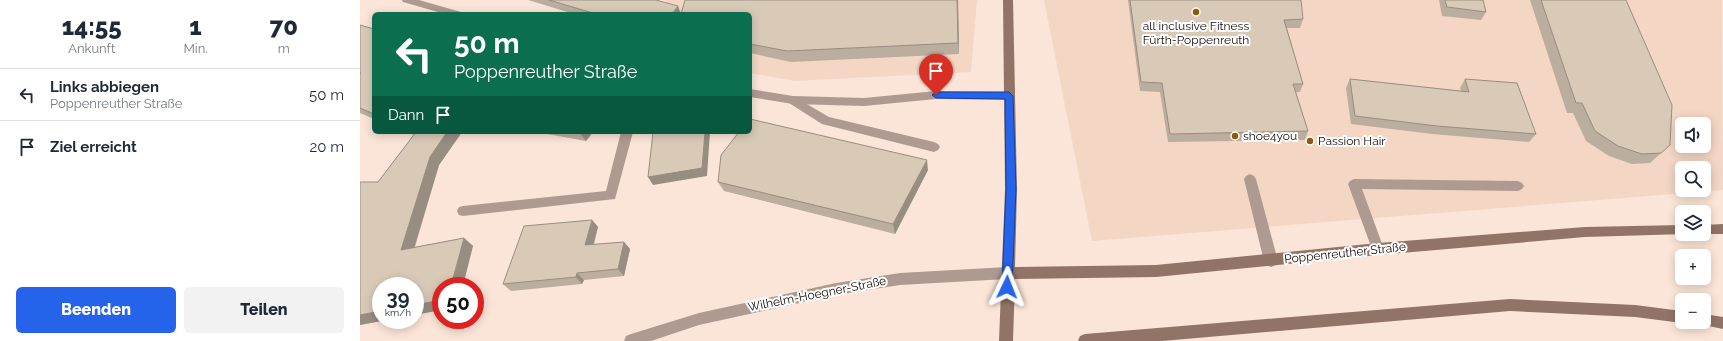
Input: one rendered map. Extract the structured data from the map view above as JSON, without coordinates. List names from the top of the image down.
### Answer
{
  "streets": {
    "main road": ["Poppenreuther Straße"],
    "street": ["Wilhelm-Hoegner-Straße"]
  },
  "crossings": [
    ["Poppenreuther Straße", "Wilhelm-Hoegner-Straße"]
  ],
  "places": ["all inclusive Fitness Fürth-Poppenreuth", "shoe4you", "Passion Hair"],
  "page": {
    "eta": [
      "14:55",
      "Ankunft",
      "1",
      "Min.",
      "70",
      "m"
    ],
    "turn": ["50 m", "Poppenreuther Straße"],
    "list": [
      {
        "name": "Links abbiegen",
        "note": "Poppenreuther Straße",
        "value": "50 m"
      },
      {
        "name": "Ziel erreicht",
        "value": "20 m"
      }
    ],
    "then": "Dann",
    "map_buttons": ["+", "−"],
    "speed": "39 km/h",
    "limit": "50",
    "buttons": ["Beenden", "Teilen"]
  }
}
